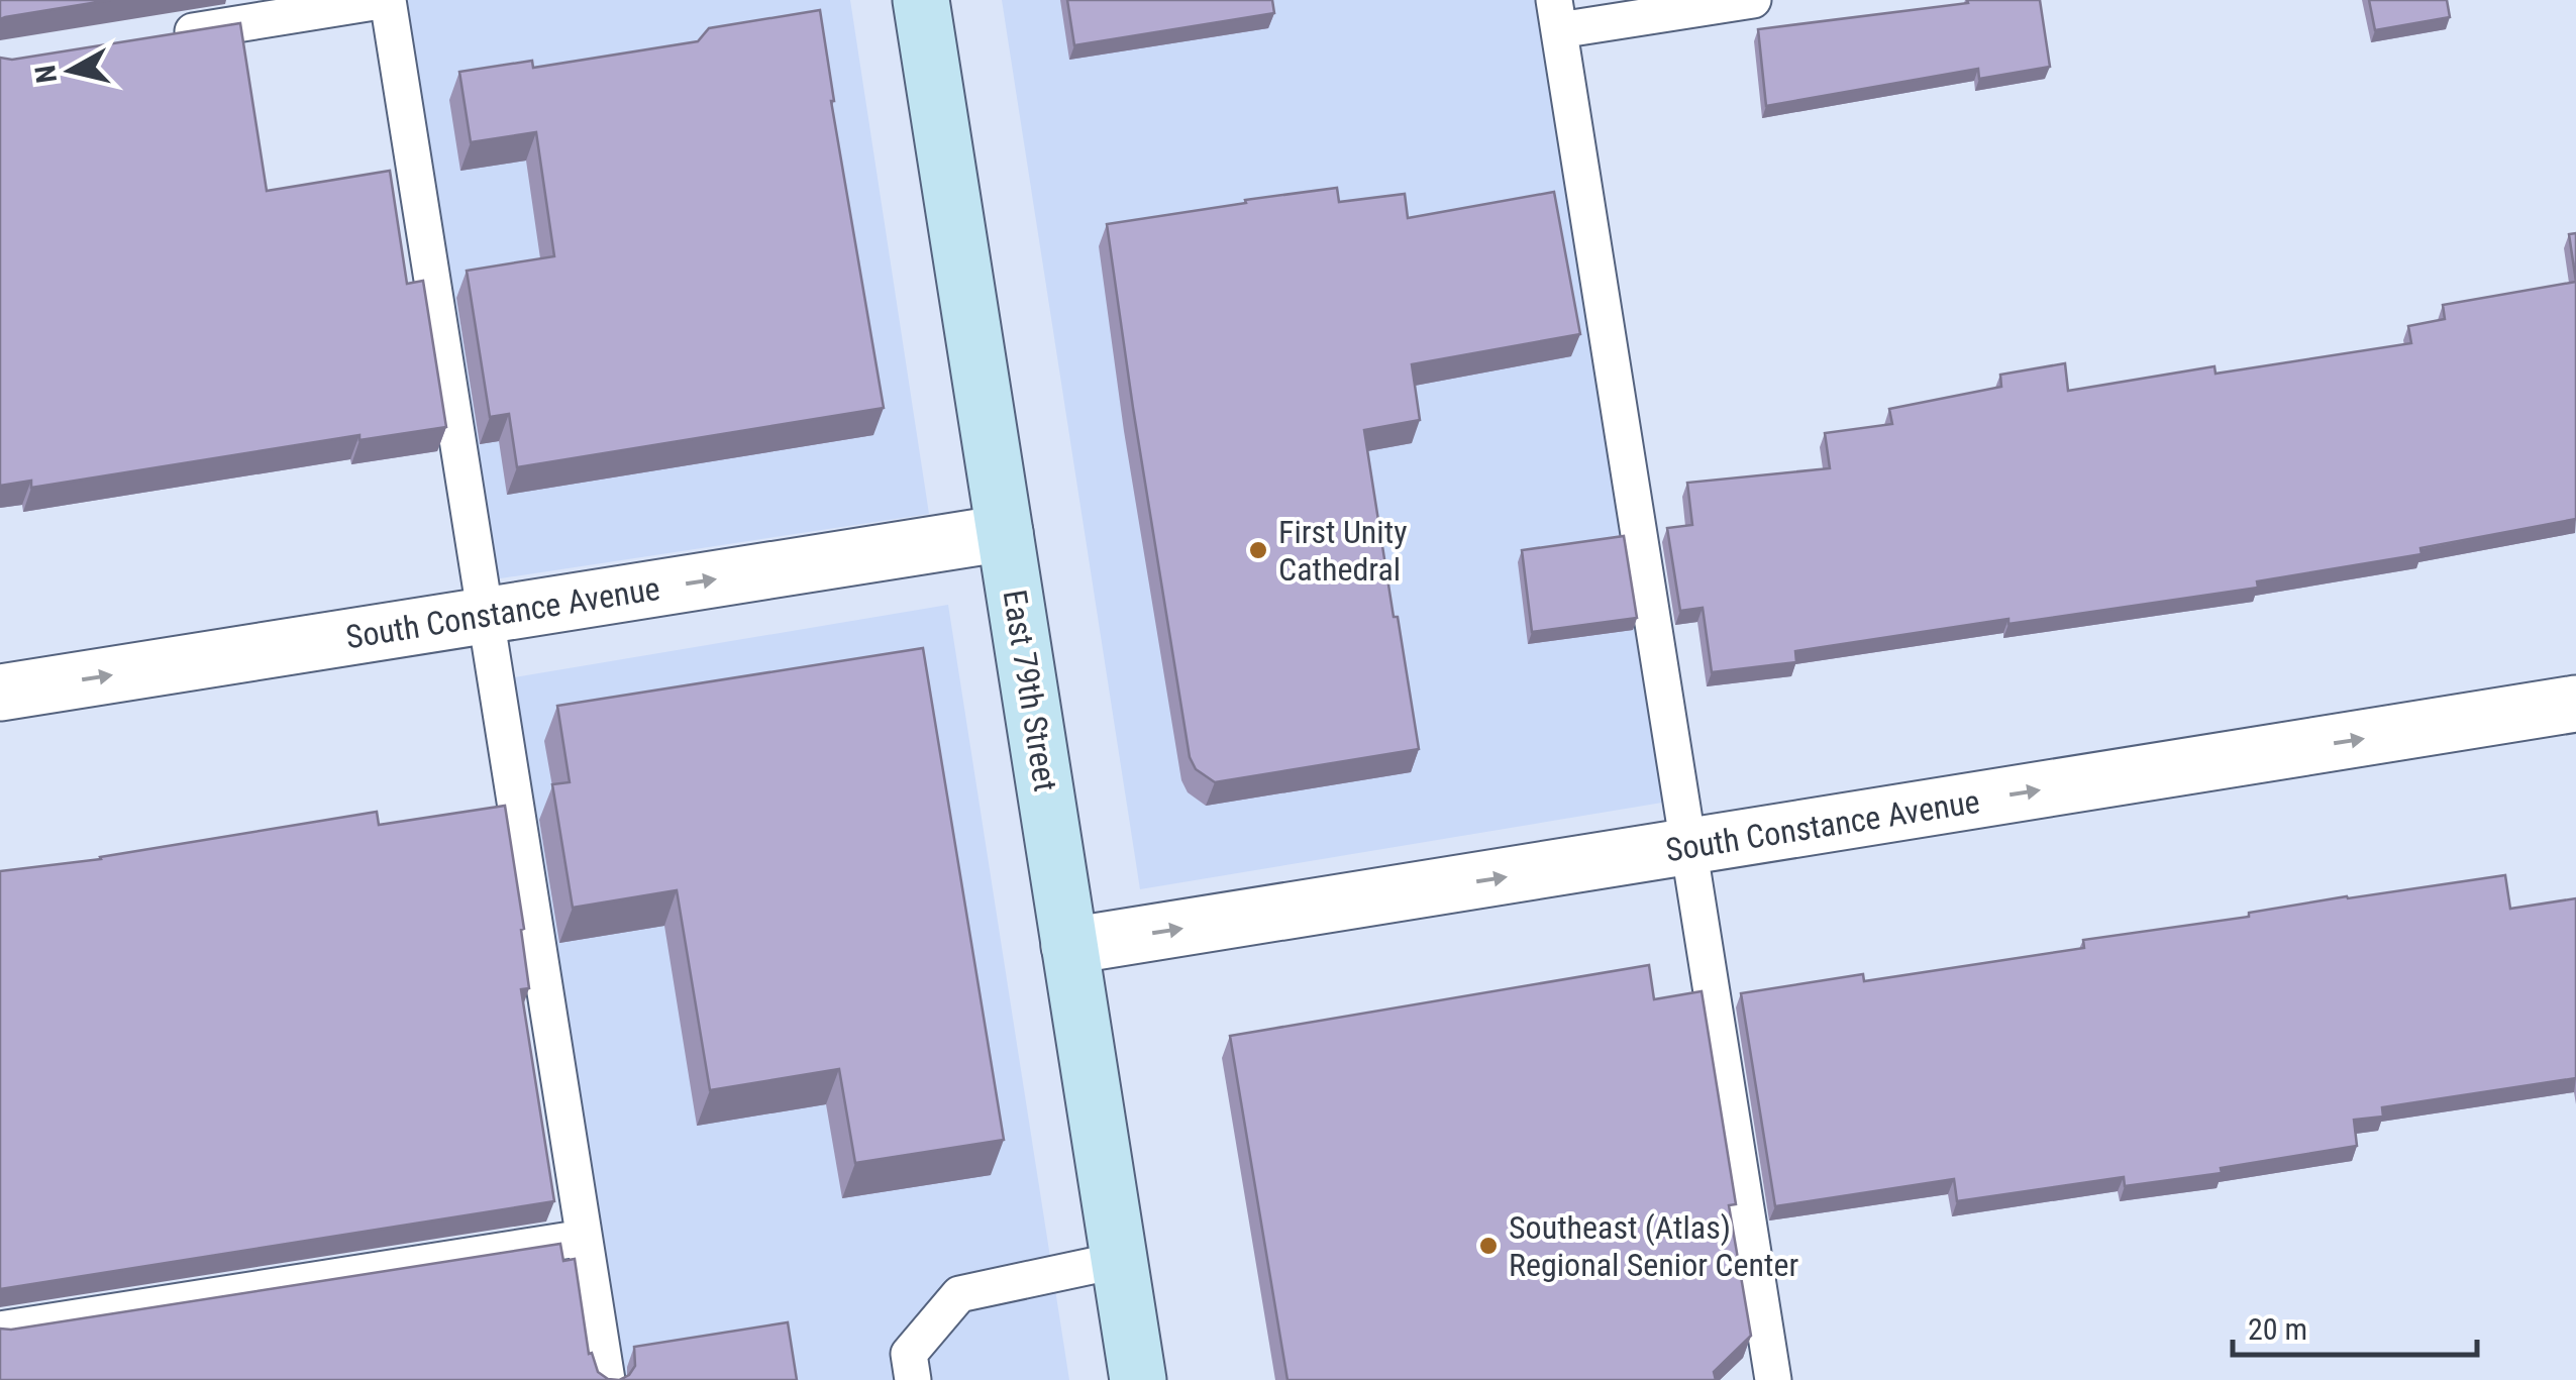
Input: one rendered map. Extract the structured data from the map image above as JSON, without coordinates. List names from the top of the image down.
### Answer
{
  "streets": {
    "main road": ["East 79th Street"],
    "street": ["South Constance Avenue"]
  },
  "crossings": [
    ["South Constance Avenue", "East 79th Street"]
  ],
  "one_way": ["South Constance Avenue"],
  "places": ["First Unity Cathedral", "Southeast (Atlas) Regional Senior Center"],
  "scale_bar": "20 m",
  "north": "left"
}
